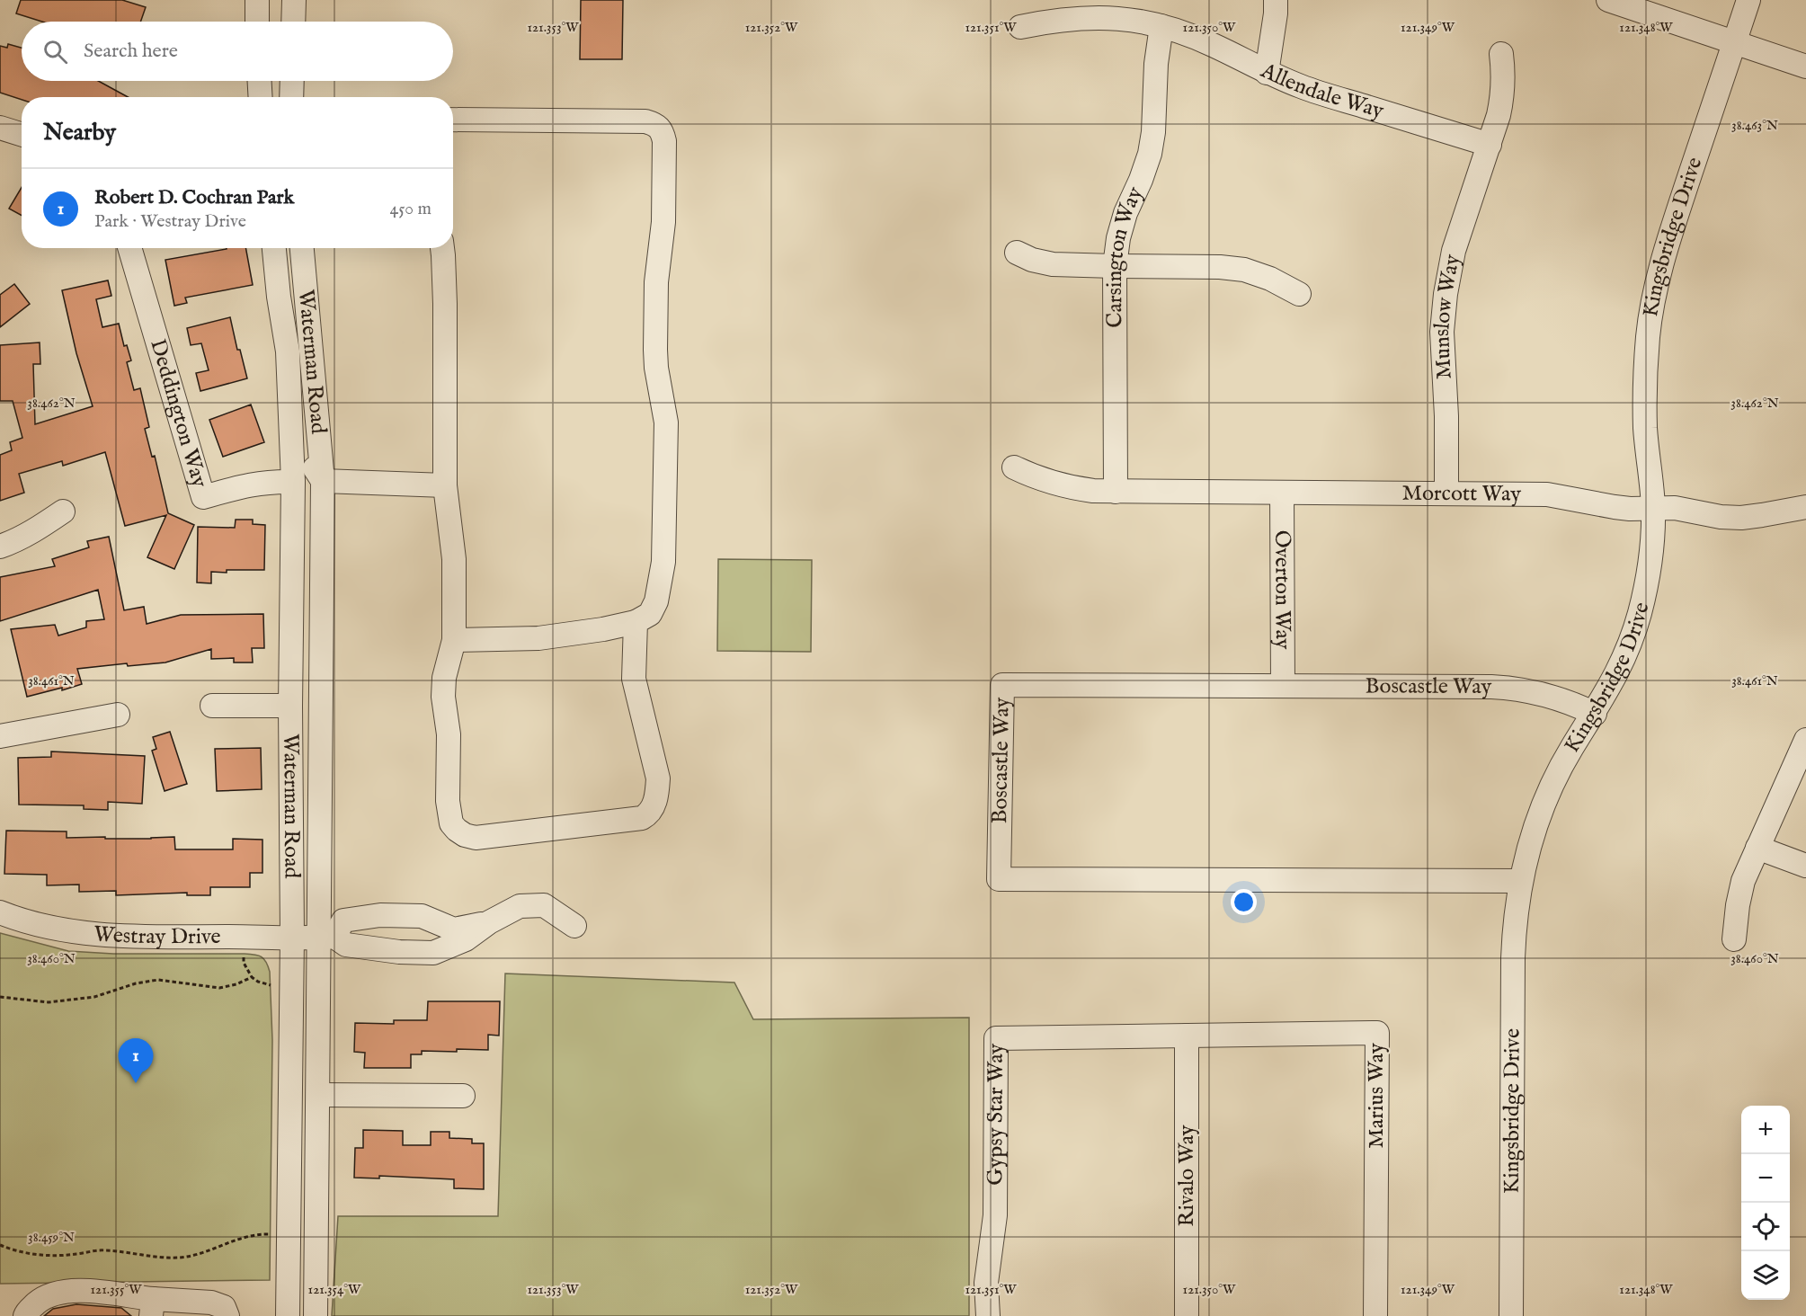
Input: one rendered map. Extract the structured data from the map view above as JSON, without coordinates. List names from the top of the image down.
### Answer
{
  "streets": {
    "street": [
      "Allendale Way",
      "Kingsbridge Drive",
      "Carsington Way",
      "Munslow Way",
      "Waterman Road",
      "Deddington Way",
      "Morcott Way",
      "Overton Way",
      "Boscastle Way",
      "Westray Drive",
      "Marius Way",
      "Gypsy Star Way",
      "Rivalo Way"
    ]
  },
  "crossings": [
    ["Allendale Way", "Carsington Way"],
    ["Allendale Way", "Munslow Way"],
    ["Kingsbridge Drive", "Morcott Way"],
    ["Kingsbridge Drive", "Boscastle Way"],
    ["Carsington Way", "Morcott Way"],
    ["Munslow Way", "Morcott Way"],
    ["Waterman Road", "Deddington Way"],
    ["Waterman Road", "Westray Drive"],
    ["Morcott Way", "Overton Way"],
    ["Overton Way", "Boscastle Way"],
    ["Marius Way", "Gypsy Star Way"],
    ["Marius Way", "Rivalo Way"],
    ["Gypsy Star Way", "Rivalo Way"]
  ],
  "page": {
    "search": "Search here",
    "heading": "Nearby",
    "list": [
      {
        "mark": "1",
        "name": "Robert D. Cochran Park",
        "note": "Park · Westray Drive",
        "value": "450 m"
      }
    ],
    "pins": "1",
    "map_buttons": ["+", "−"]
  },
  "coordinates": [
    "121.353°W",
    "121.352°W",
    "121.351°W",
    "121.350°W",
    "121.349°W",
    "121.348°W",
    "38.463°N",
    "38.462°N",
    "38.461°N",
    "38.460°N",
    "38.459°N",
    "121.355°W",
    "121.354°W"
  ]
}
